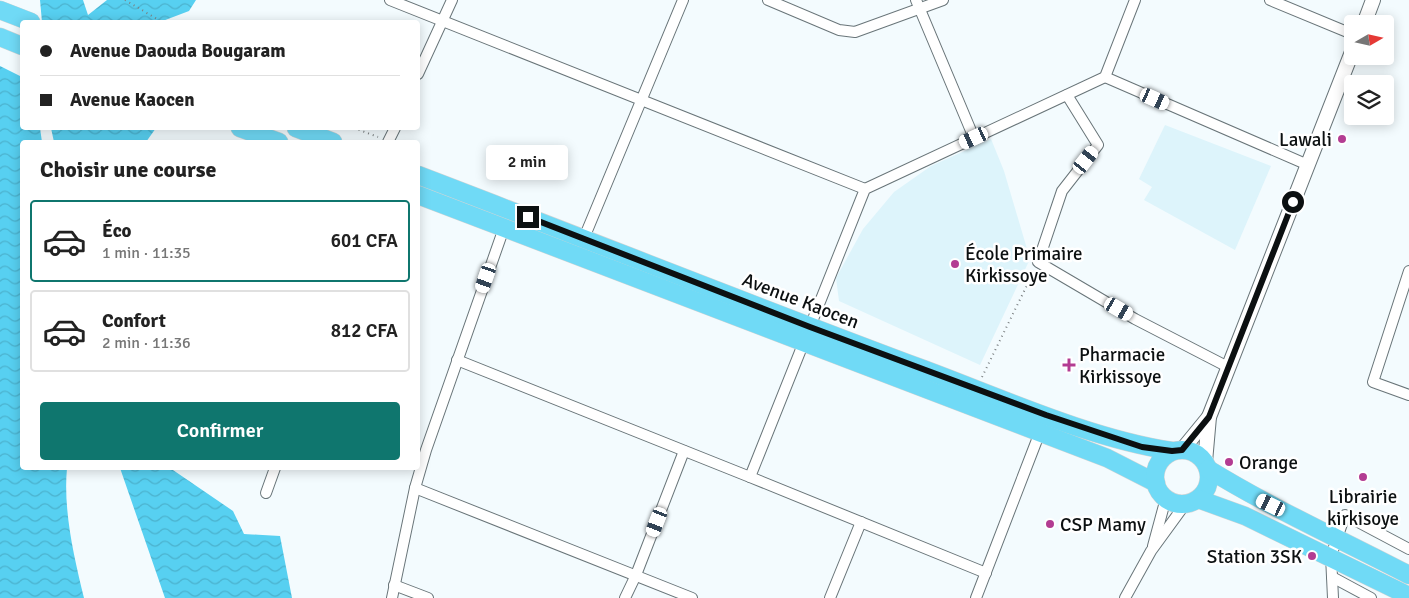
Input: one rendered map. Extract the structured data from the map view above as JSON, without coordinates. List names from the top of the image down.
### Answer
{
  "streets": {
    "highway": ["Avenue Kaocen"]
  },
  "places": {
    "other": [
      "Lawali",
      "École Primaire Kirkissoye",
      "Orange",
      "Librairie kirkisoye",
      "CSP Mamy",
      "Station 3SK"
    ],
    "health": ["Pharmacie Kirkissoye"]
  },
  "north": "right",
  "page": {
    "banner": ["Avenue Daouda Bougaram", "Avenue Kaocen"],
    "heading": "Choisir une course",
    "bubble": "2 min",
    "list": [
      {
        "name": "Éco",
        "note": "1 min · 11:35",
        "value": "601 CFA"
      },
      {
        "name": "Confort",
        "note": "2 min · 11:36",
        "value": "812 CFA"
      }
    ],
    "buttons": "Confirmer"
  }
}
